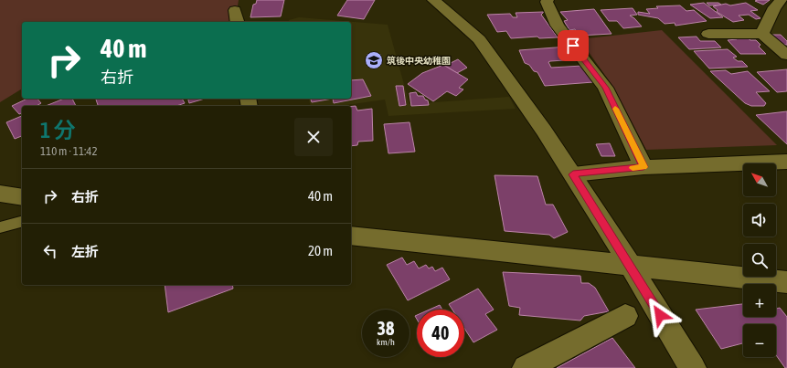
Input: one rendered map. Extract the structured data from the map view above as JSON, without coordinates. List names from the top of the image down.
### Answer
{
  "places": {
    "school or university": ["筑後中央幼稚園"]
  },
  "north": "top left",
  "page": {
    "turn": ["40 m", "右折"],
    "heading": ["1 分", "110 m · 11:42"],
    "map_buttons": ["+", "−"],
    "list": [
      {
        "name": "右折",
        "value": "40 m"
      },
      {
        "name": "左折",
        "value": "20 m"
      }
    ],
    "speed": "38 km/h",
    "limit": "40"
  }
}
